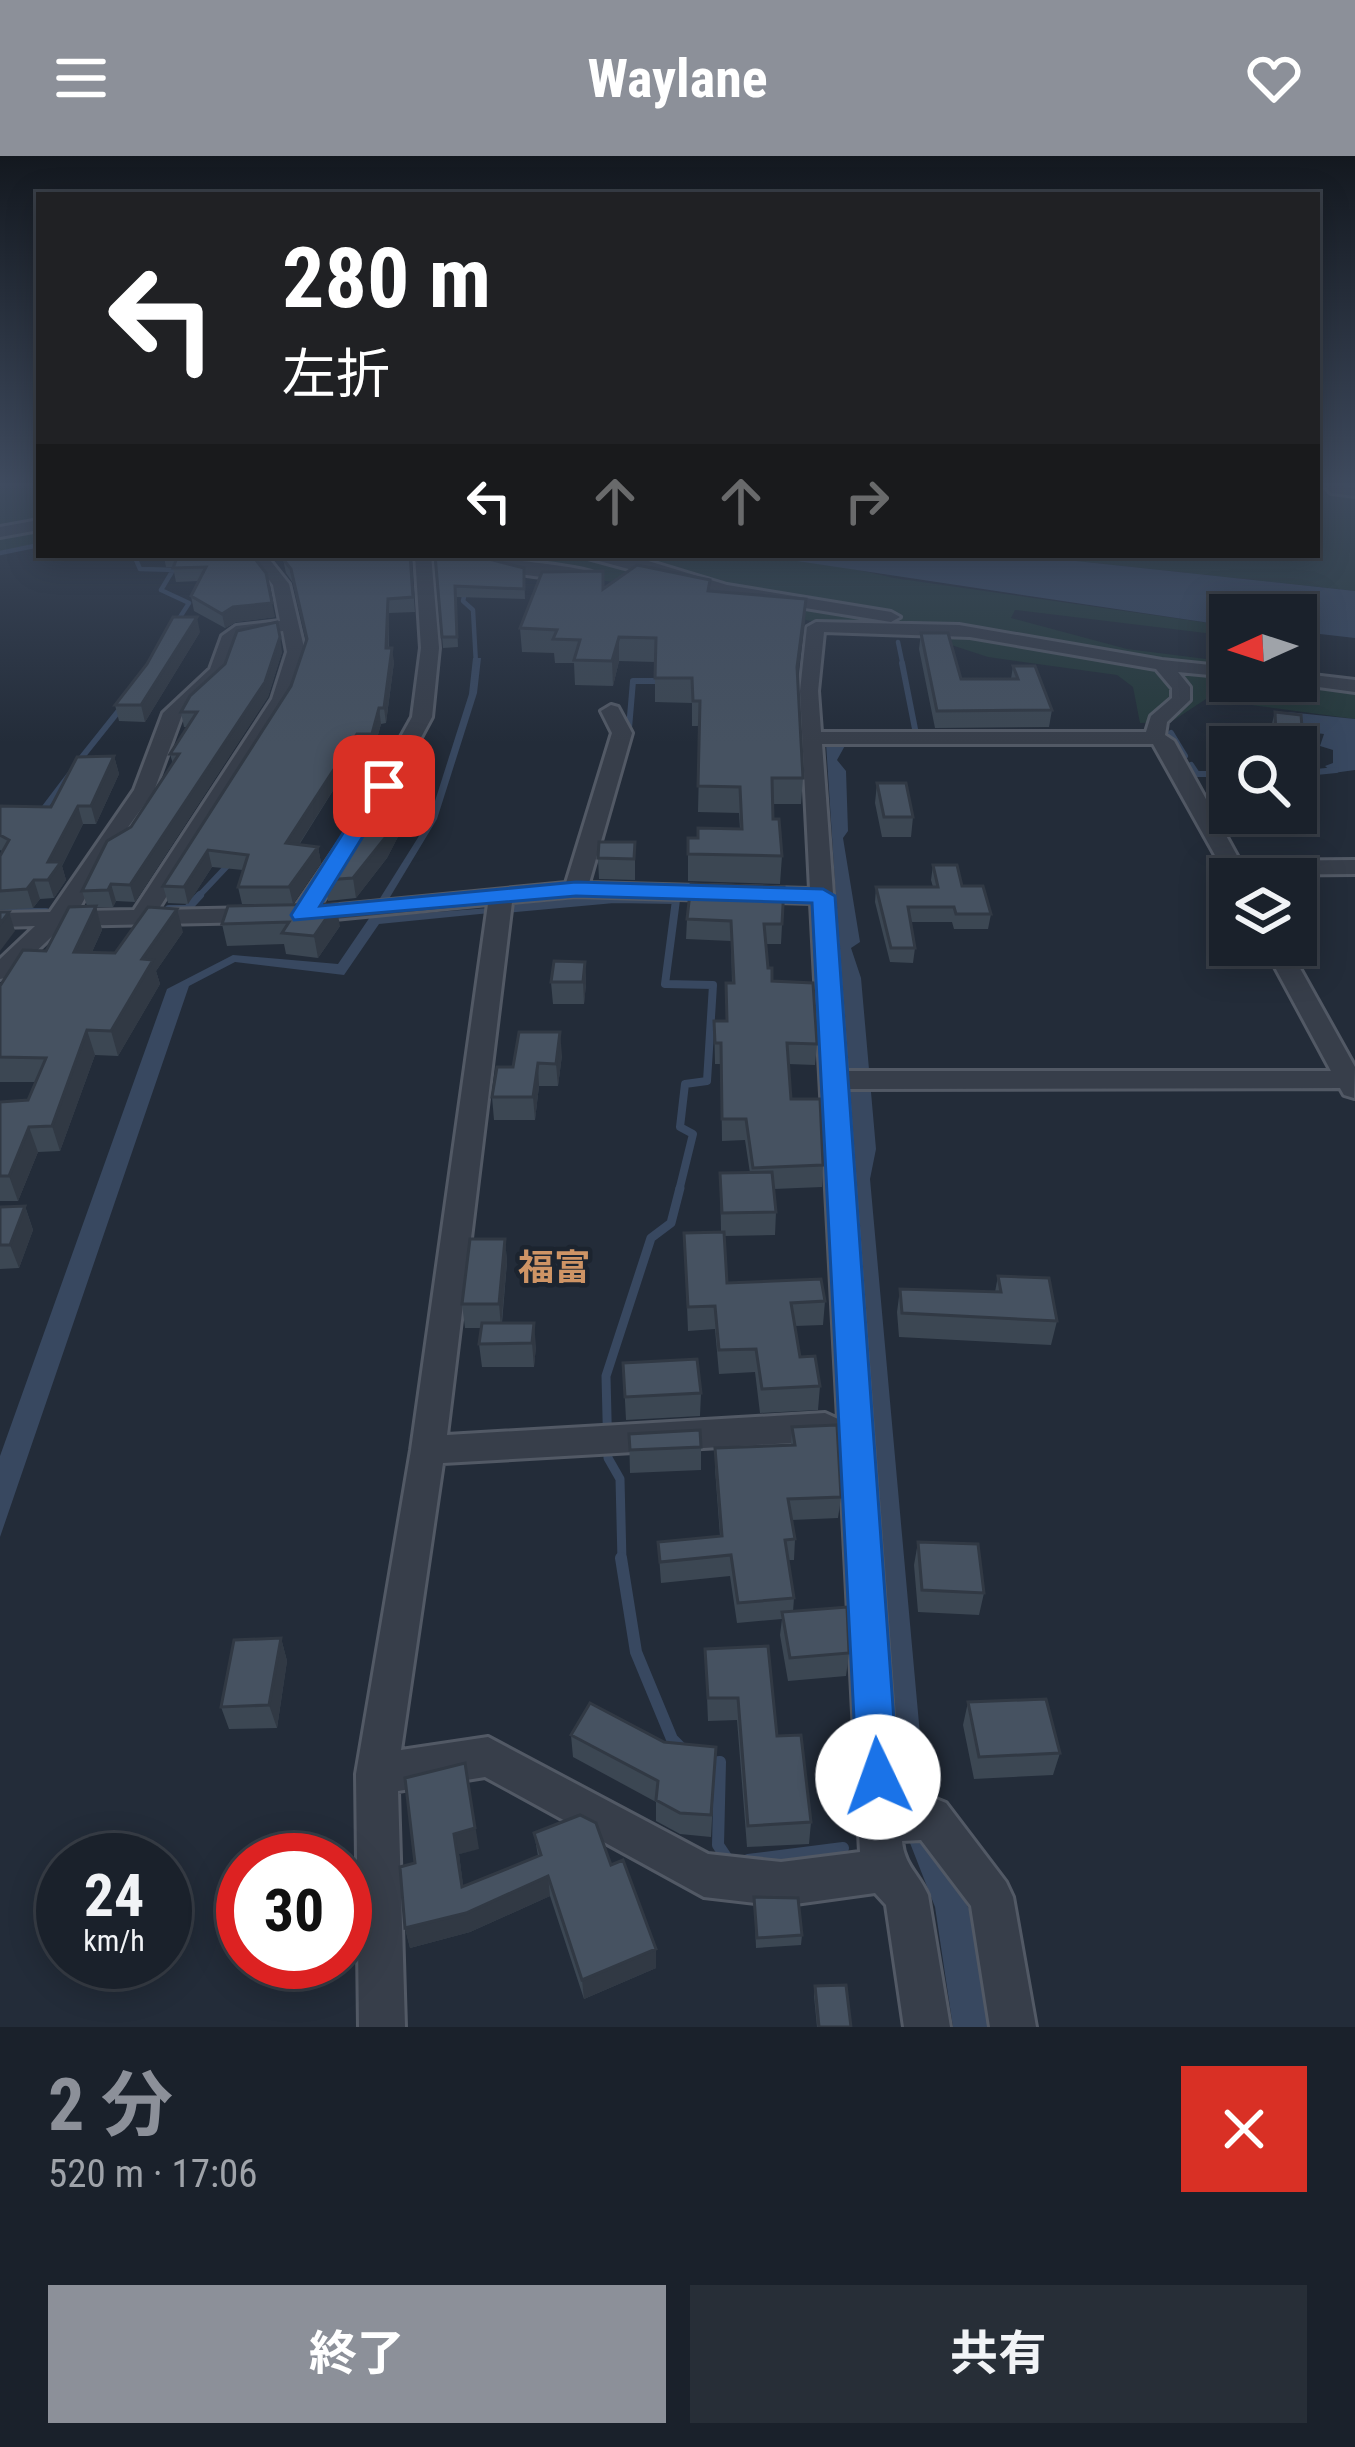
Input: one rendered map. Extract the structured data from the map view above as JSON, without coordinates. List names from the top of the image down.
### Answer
{
  "districts": ["福富"],
  "north": "left",
  "page": {
    "header": "Waylane",
    "turn": ["280 m", "左折"],
    "speed": "24 km/h",
    "limit": "30",
    "heading": ["2 分", "520 m · 17:06"],
    "buttons": ["終了", "共有"]
  }
}
